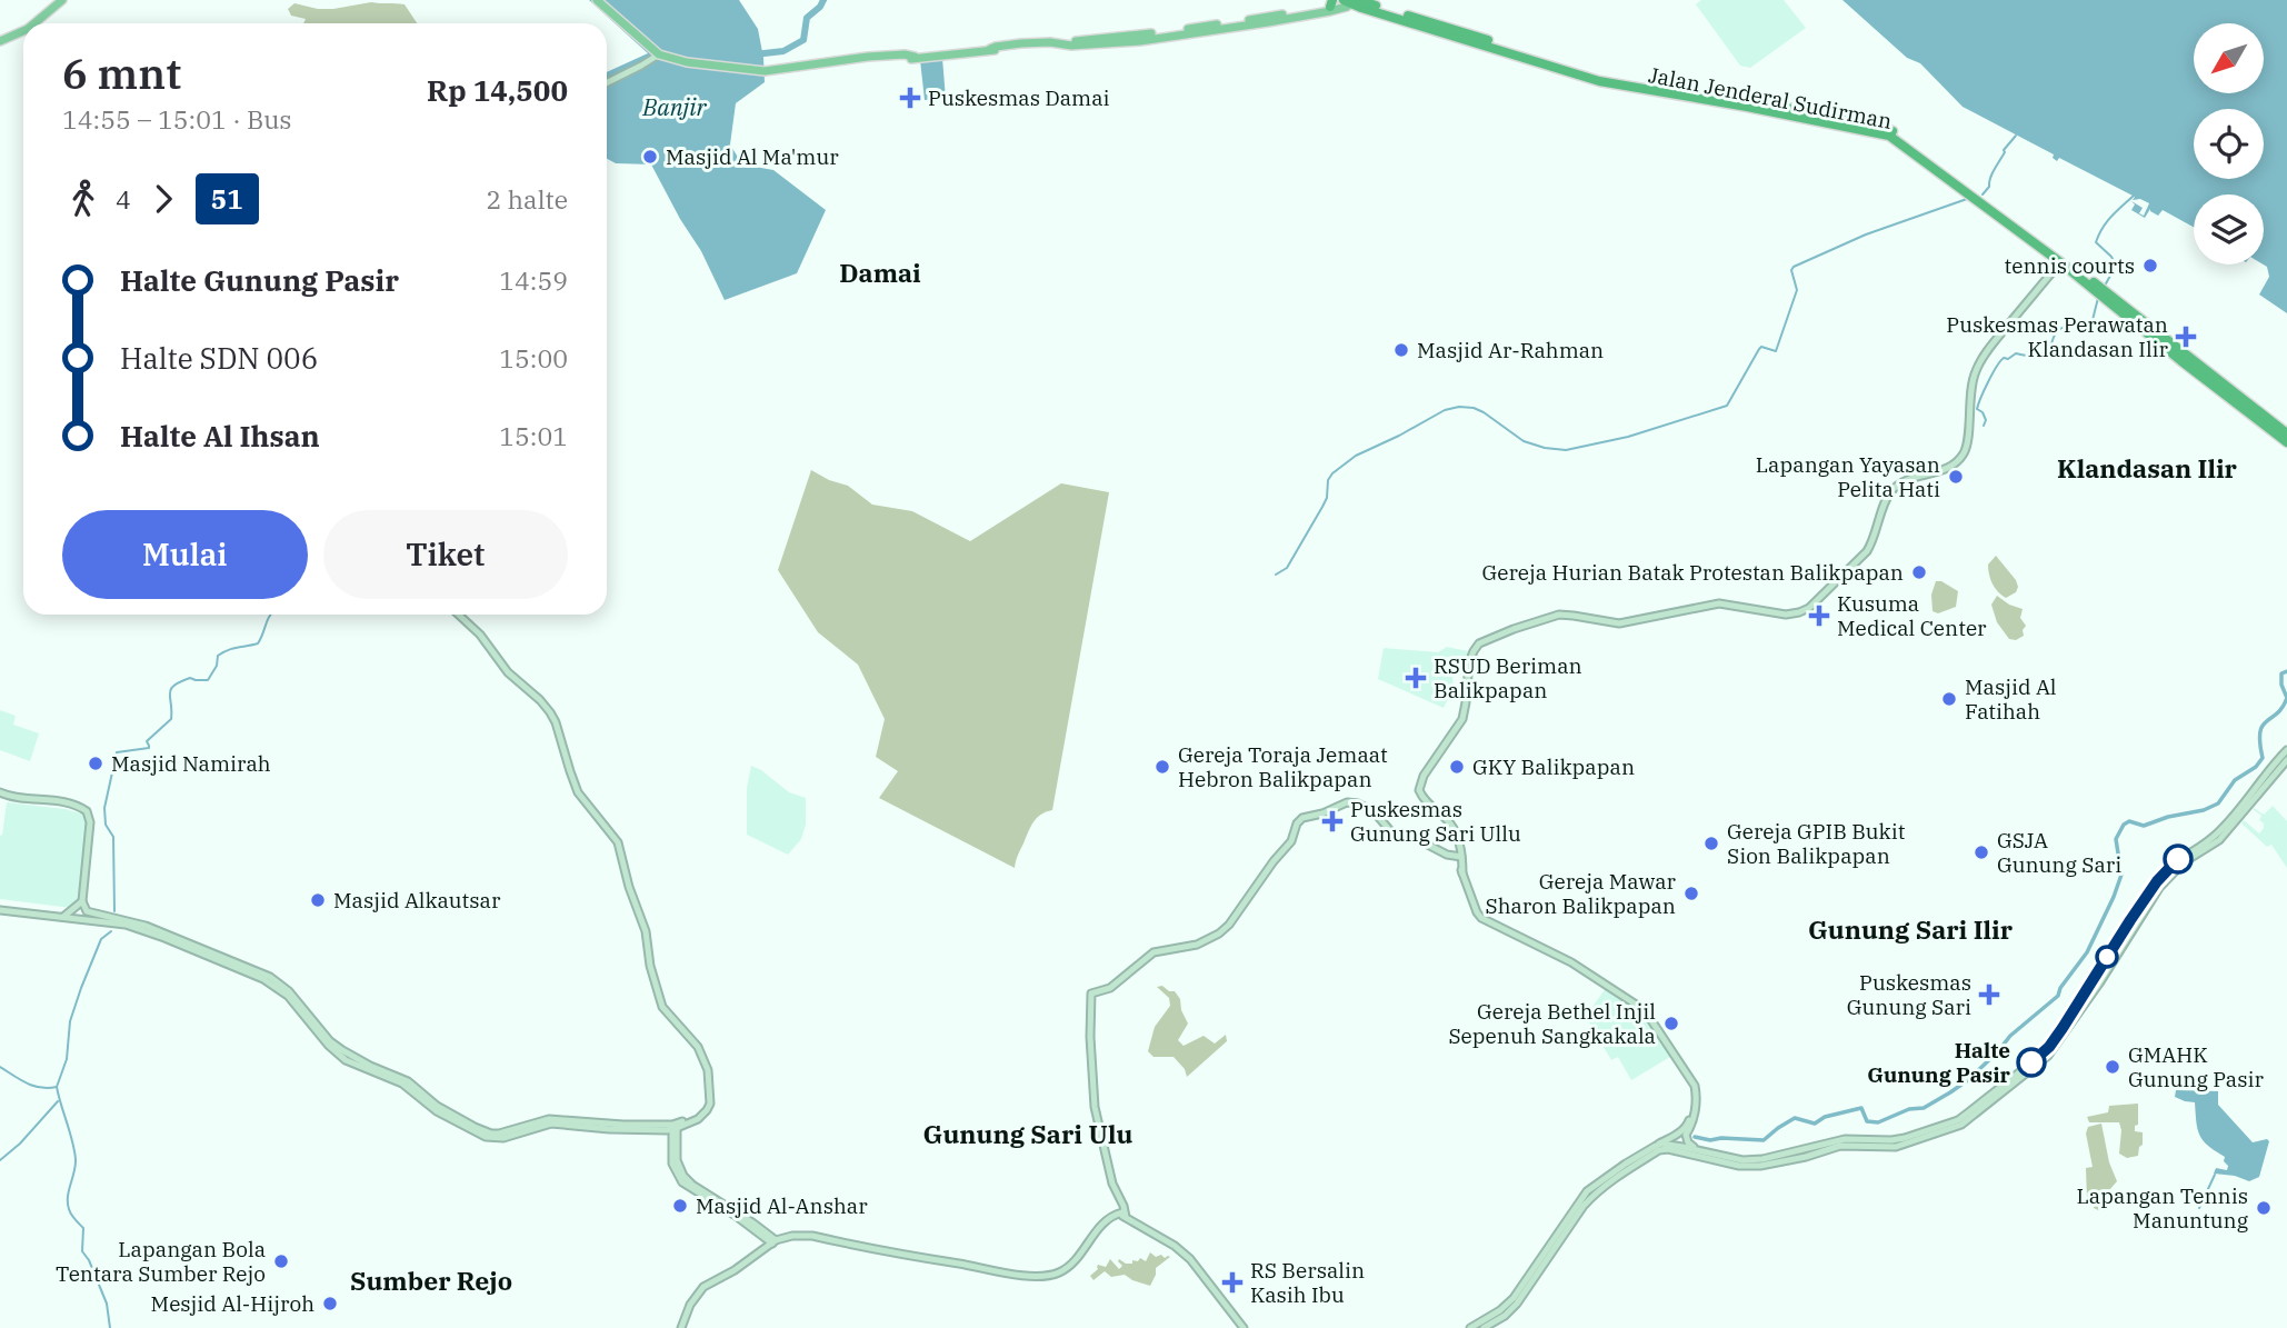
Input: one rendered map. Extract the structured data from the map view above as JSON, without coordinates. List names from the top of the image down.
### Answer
{
  "streets": {
    "highway": ["Jalan Jenderal Sudirman"]
  },
  "districts": [
    "Damai",
    "Klandasan Ilir",
    "Gunung Sari Ilir",
    "Gunung Sari Ulu",
    "Sumber Rejo"
  ],
  "water": ["Banjir"],
  "places": {
    "health": [
      "Puskesmas Damai",
      "Puskesmas Perawatan Klandasan Ilir",
      "Kusuma Medical Center",
      "RSUD Beriman Balikpapan",
      "Puskesmas Gunung Sari Ullu",
      "Puskesmas Gunung Sari",
      "RS Bersalin Kasih Ibu"
    ],
    "other": [
      "Masjid Al Ma'mur",
      "tennis courts",
      "Masjid Ar-Rahman",
      "Lapangan Yayasan Pelita Hati",
      "Gereja Hurian Batak Protestan Balikpapan",
      "Masjid Al Fatihah",
      "Masjid Namirah",
      "Gereja Toraja Jemaat Hebron Balikpapan",
      "GKY Balikpapan",
      "Gereja GPIB Bukit Sion Balikpapan",
      "GSJA Gunung Sari",
      "Gereja Mawar Sharon Balikpapan",
      "Masjid Alkautsar",
      "Gereja Bethel Injil Sepenuh Sangkakala",
      "Halte Gunung Pasir",
      "GMAHK Gunung Pasir",
      "Masjid Al-Anshar",
      "Lapangan Tennis Manuntung",
      "Lapangan Bola Tentara Sumber Rejo",
      "Mesjid Al-Hijroh"
    ]
  },
  "lines": ["bus line 51"],
  "north": "bottom left",
  "page": {
    "heading": ["6 mnt", "14:55 – 15:01 · Bus", "Rp 14,500"],
    "legs": ["4", "51", "2 halte"],
    "list": [
      {
        "name": "Halte Gunung Pasir",
        "value": "14:59"
      },
      {
        "name": "Halte SDN 006",
        "value": "15:00"
      },
      {
        "name": "Halte Al Ihsan",
        "value": "15:01"
      }
    ],
    "buttons": ["Mulai", "Tiket"]
  }
}
